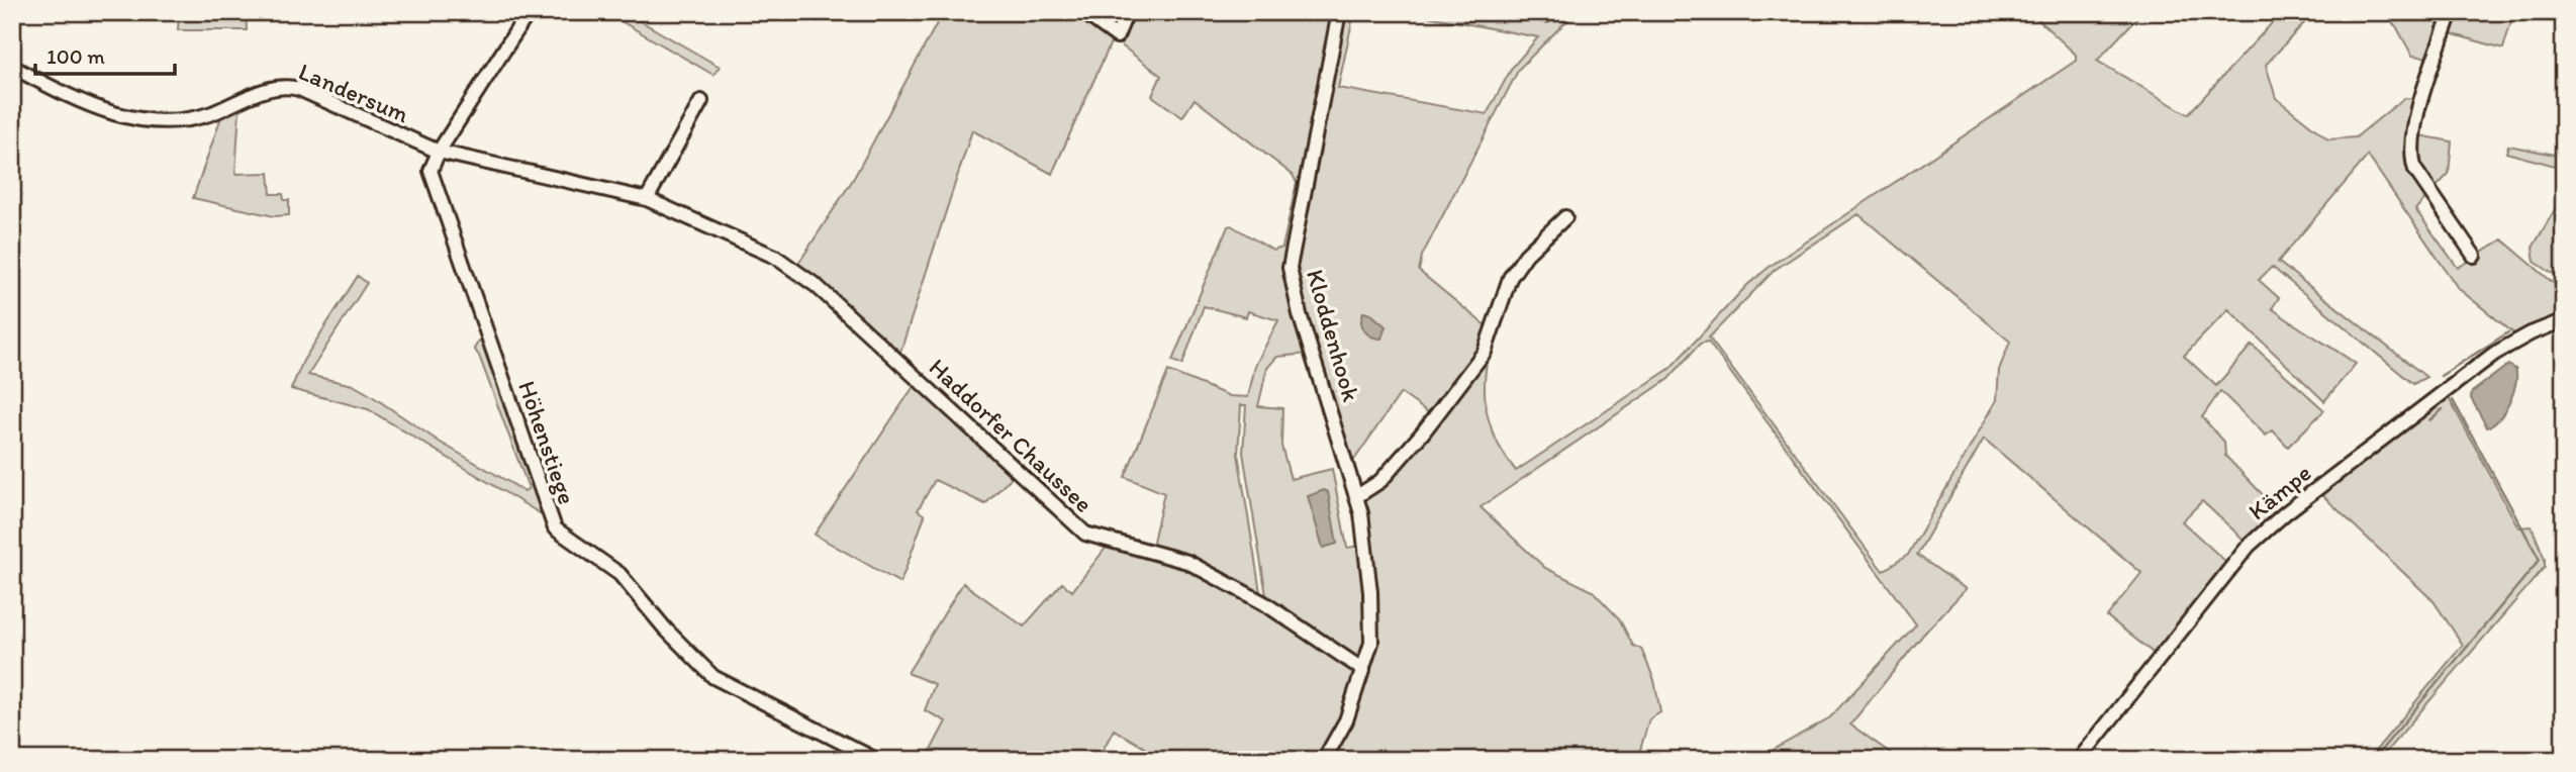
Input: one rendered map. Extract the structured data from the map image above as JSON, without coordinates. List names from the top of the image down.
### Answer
{
  "streets": {
    "street": [
      "Landersum",
      "Kloddenhook",
      "Haddorfer Chaussee",
      "Höhenstiege",
      "Kämpe"
    ]
  },
  "crossings": [
    ["Landersum", "Haddorfer Chaussee"],
    ["Landersum", "Höhenstiege"],
    ["Kloddenhook", "Haddorfer Chaussee"]
  ],
  "scale_bar": "100 m"
}
